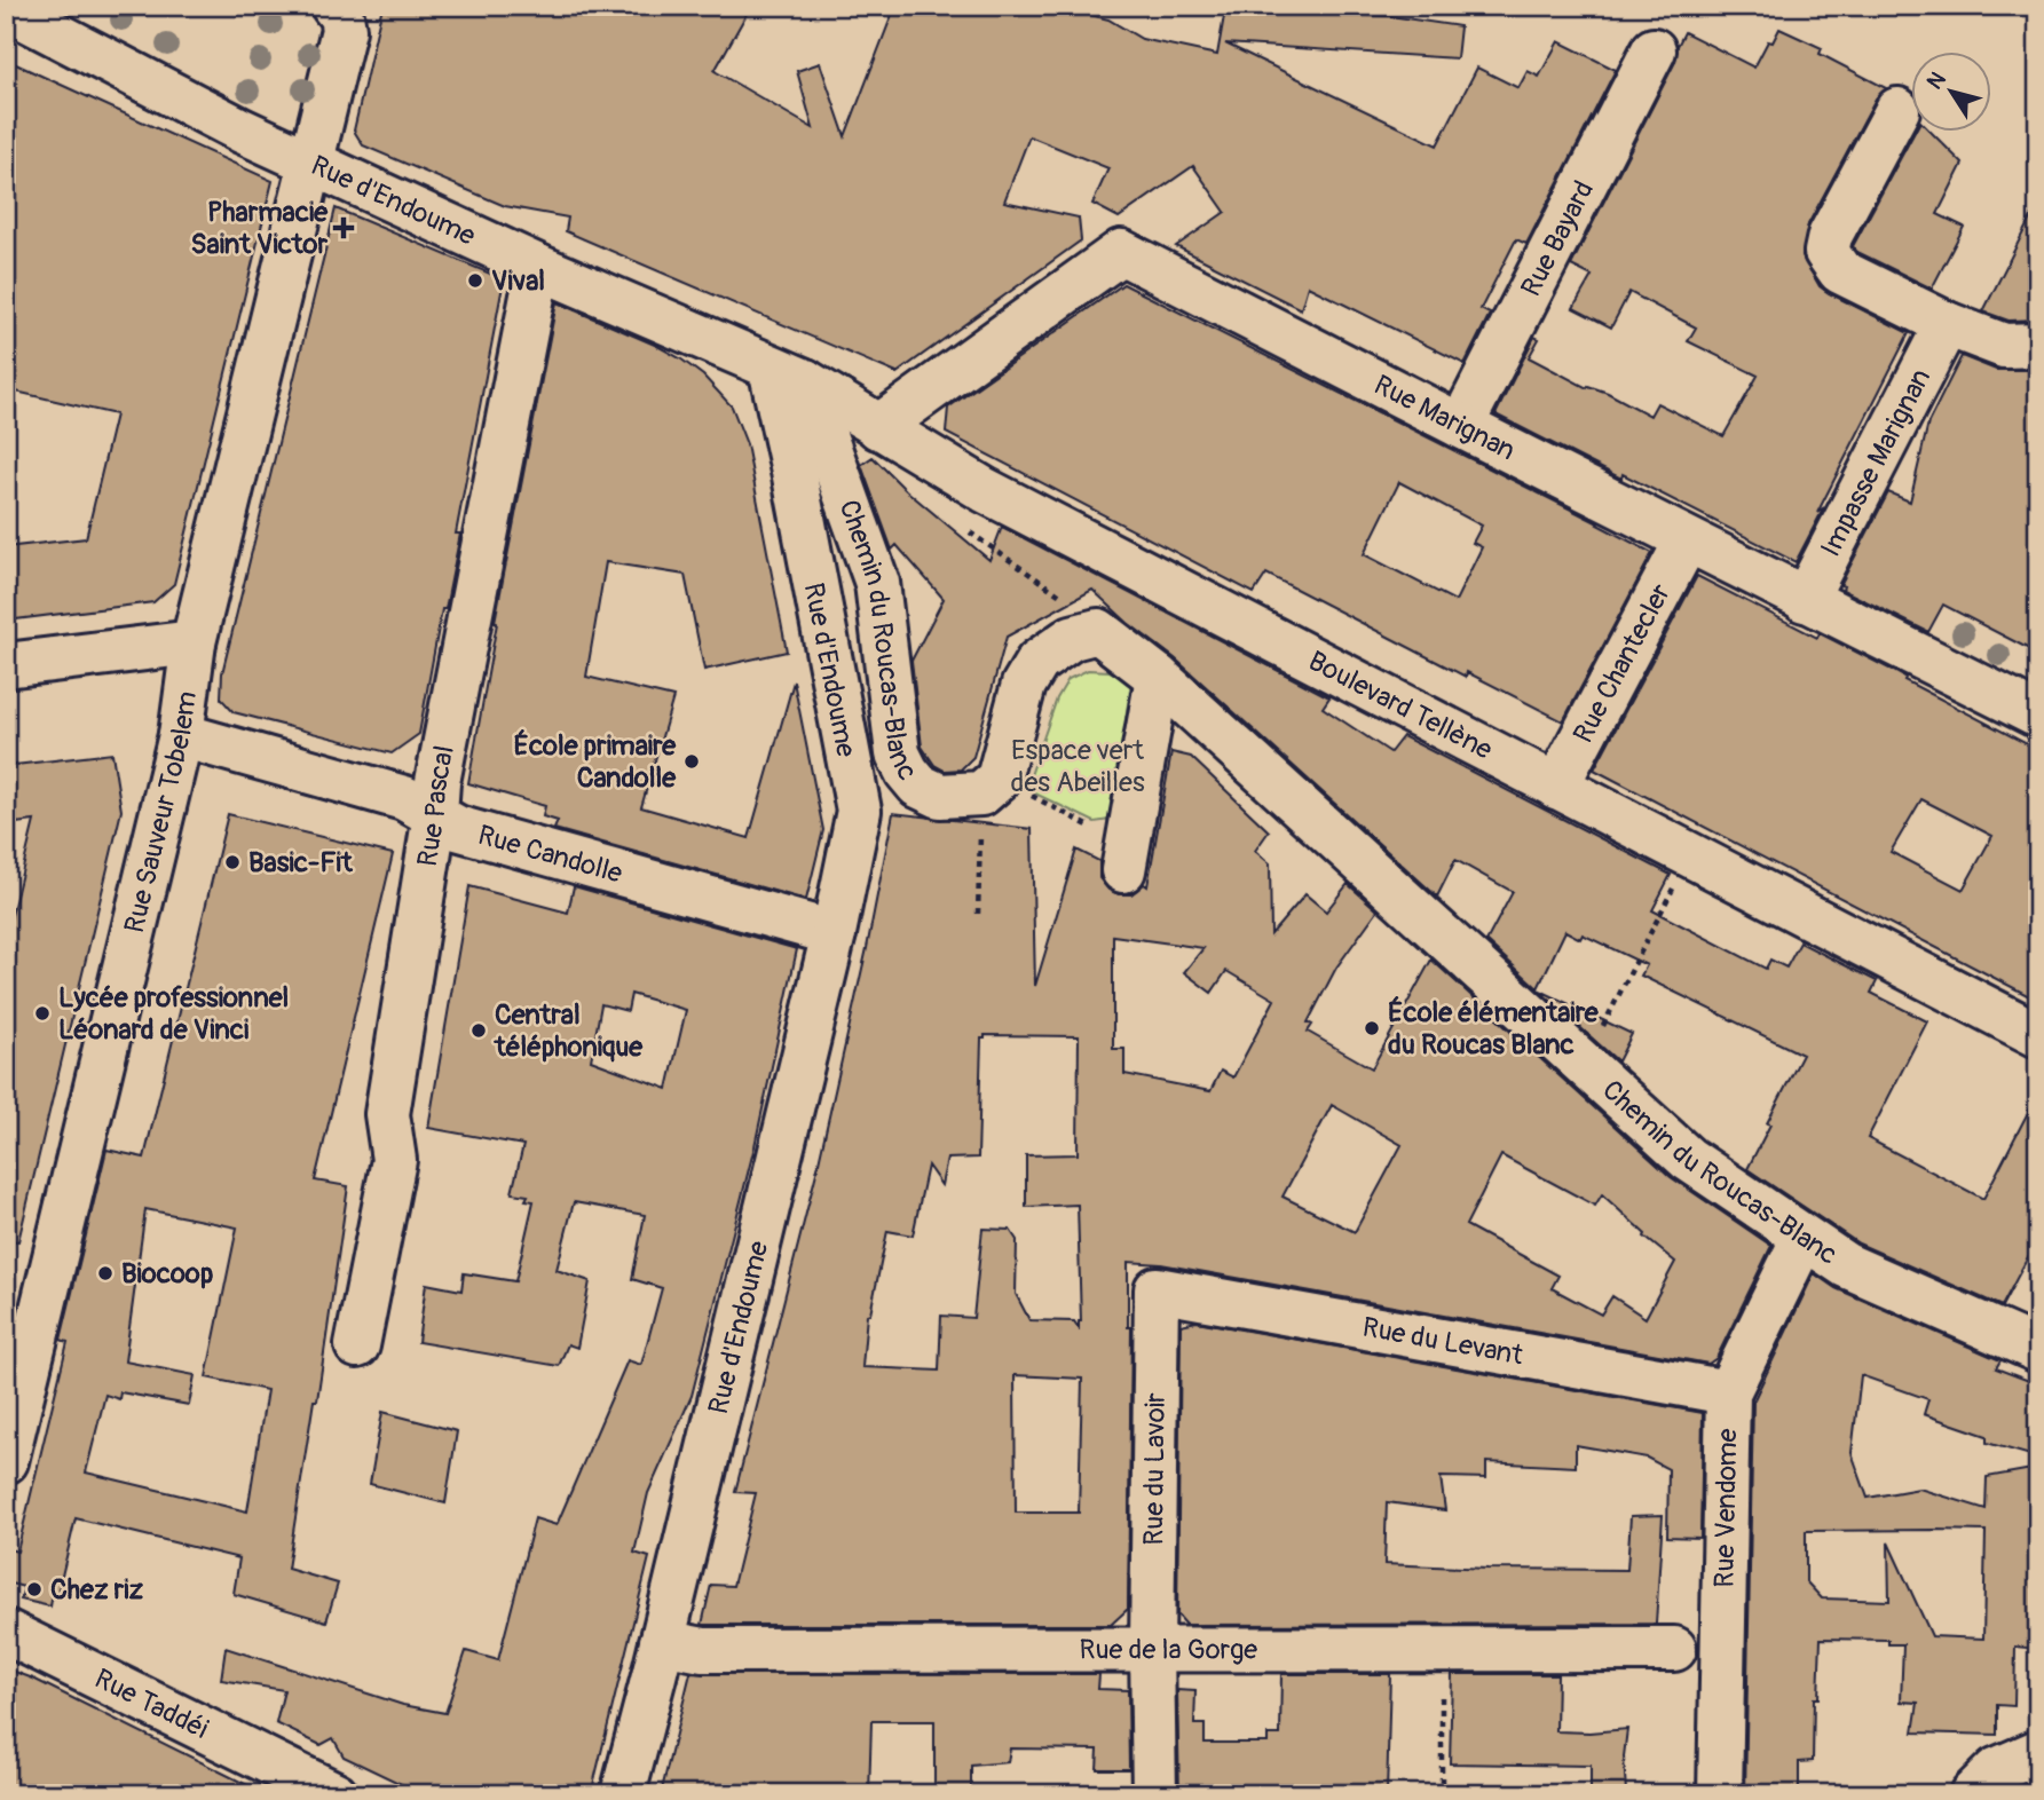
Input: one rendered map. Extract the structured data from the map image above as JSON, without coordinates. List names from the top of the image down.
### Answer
{
  "streets": {
    "street": [
      "Rue d'Endoume",
      "Rue Bayard",
      "Rue Marignan",
      "Impasse Marignan",
      "Chemin du Roucas-Blanc",
      "Rue Chantecler",
      "Boulevard Tellène",
      "Rue Pascal",
      "Rue Sauveur Tobelem",
      "Rue Candolle",
      "Rue du Levant",
      "Rue du Lavoir",
      "Rue Vendome",
      "Rue de la Gorge",
      "Rue Taddéi"
    ]
  },
  "crossings": [
    ["Rue d'Endoume", "Chemin du Roucas-Blanc"],
    ["Rue d'Endoume", "Boulevard Tellène"],
    ["Rue d'Endoume", "Rue Pascal"],
    ["Rue d'Endoume", "Rue Sauveur Tobelem"],
    ["Rue d'Endoume", "Rue Candolle"],
    ["Rue d'Endoume", "Rue de la Gorge"],
    ["Rue Bayard", "Rue Marignan"],
    ["Rue Marignan", "Impasse Marignan"],
    ["Rue Marignan", "Rue Chantecler"],
    ["Rue Marignan", "Boulevard Tellène"],
    ["Chemin du Roucas-Blanc", "Boulevard Tellène"],
    ["Chemin du Roucas-Blanc", "Rue Vendome"],
    ["Rue Chantecler", "Boulevard Tellène"],
    ["Rue Pascal", "Rue Candolle"],
    ["Rue Sauveur Tobelem", "Rue Candolle"],
    ["Rue du Levant", "Rue du Lavoir"],
    ["Rue du Levant", "Rue Vendome"],
    ["Rue du Lavoir", "Rue de la Gorge"]
  ],
  "parks": ["Espace vert des Abeilles"],
  "places": {
    "health": ["Pharmacie Saint Victor"],
    "other": [
      "Vival",
      "École primaire Candolle",
      "Basic-Fit",
      "Lycée professionnel Léonard de Vinci",
      "École élémentaire du Roucas Blanc",
      "Central téléphonique",
      "Biocoop",
      "Chez riz"
    ]
  },
  "north": "top left"
}
